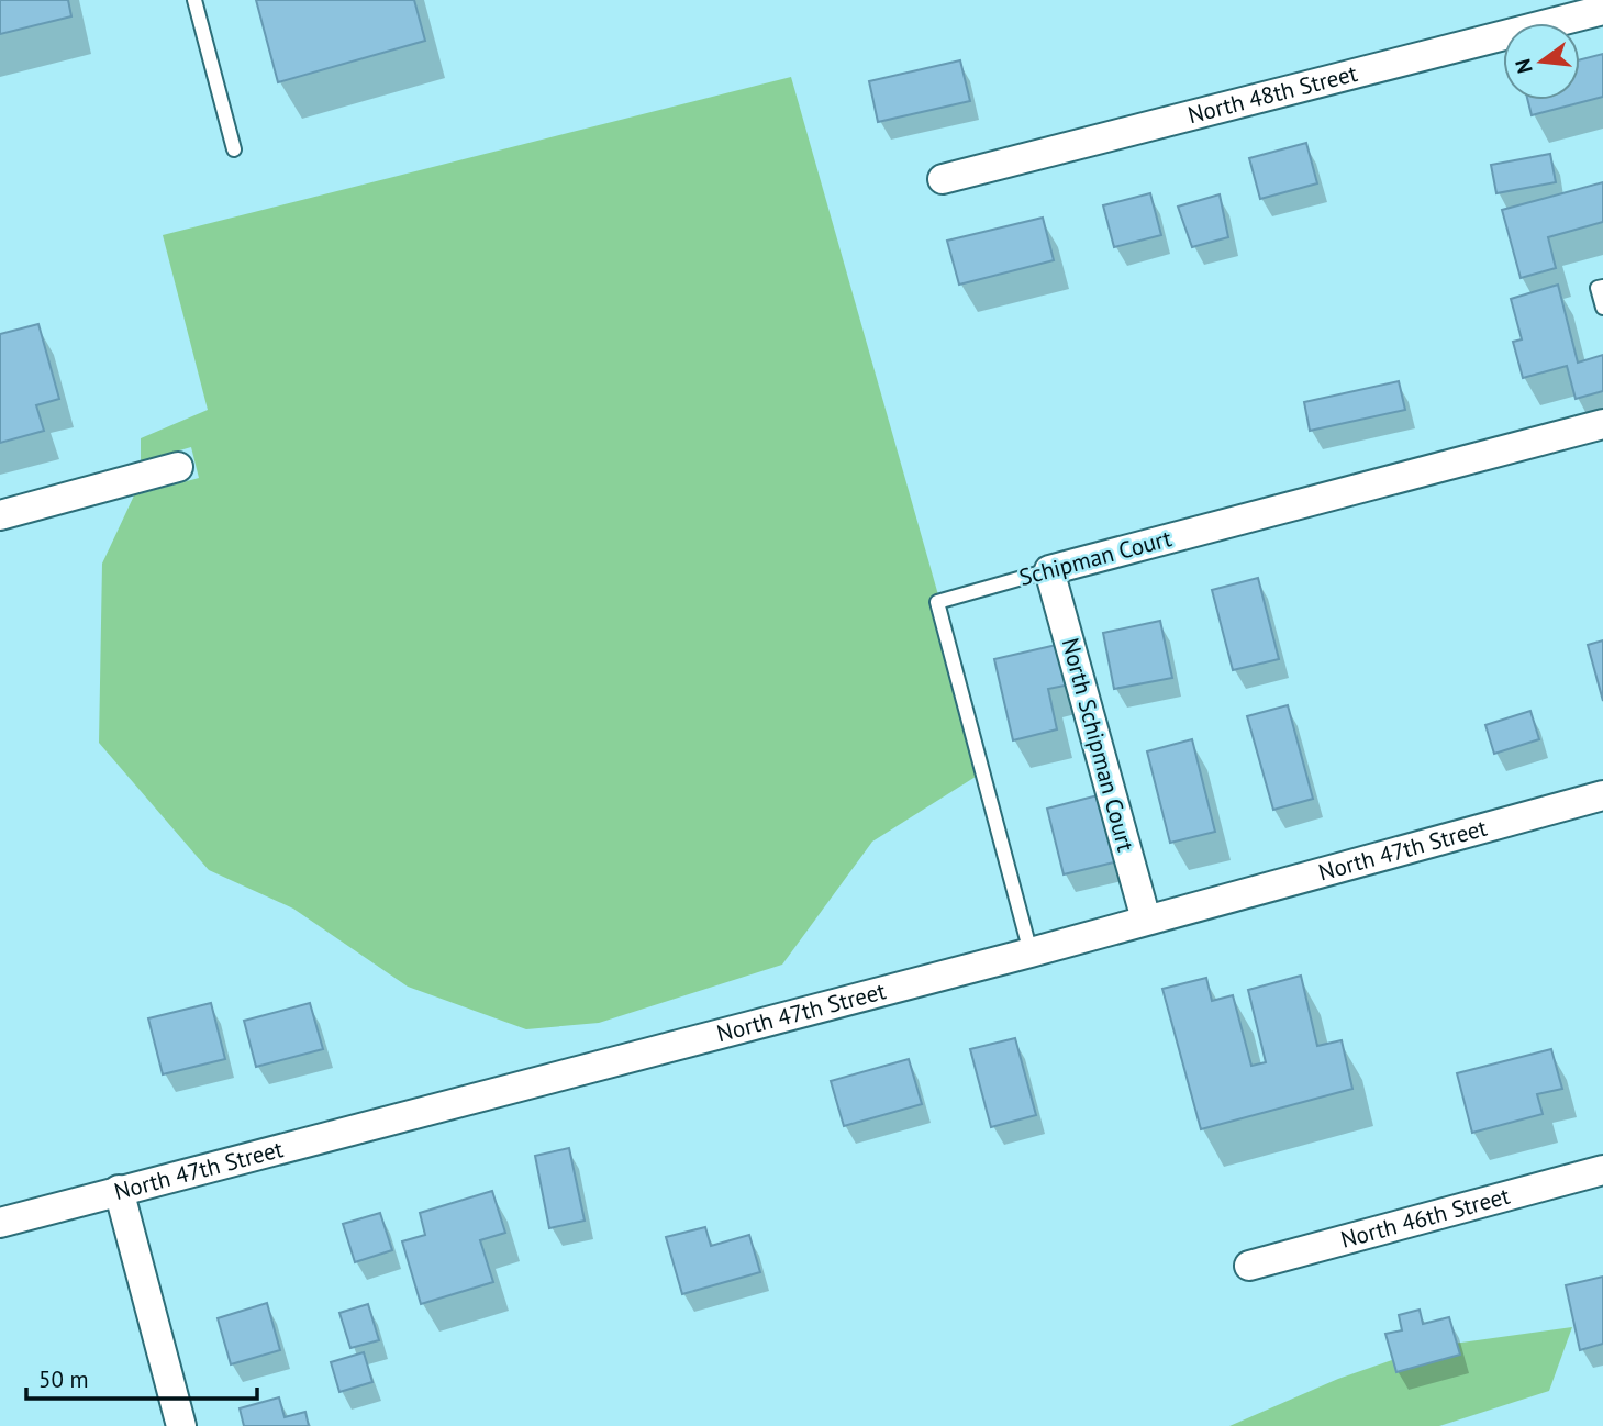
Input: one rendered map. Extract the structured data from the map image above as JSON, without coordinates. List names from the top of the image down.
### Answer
{
  "streets": {
    "street": [
      "North 48th Street",
      "Schipman Court",
      "North Schipman Court",
      "North 47th Street",
      "North 46th Street"
    ]
  },
  "crossings": [
    ["Schipman Court", "North Schipman Court"],
    ["Schipman Court", "North 47th Street"],
    ["North Schipman Court", "North 47th Street"]
  ],
  "scale_bar": "50 m",
  "north": "left"
}
